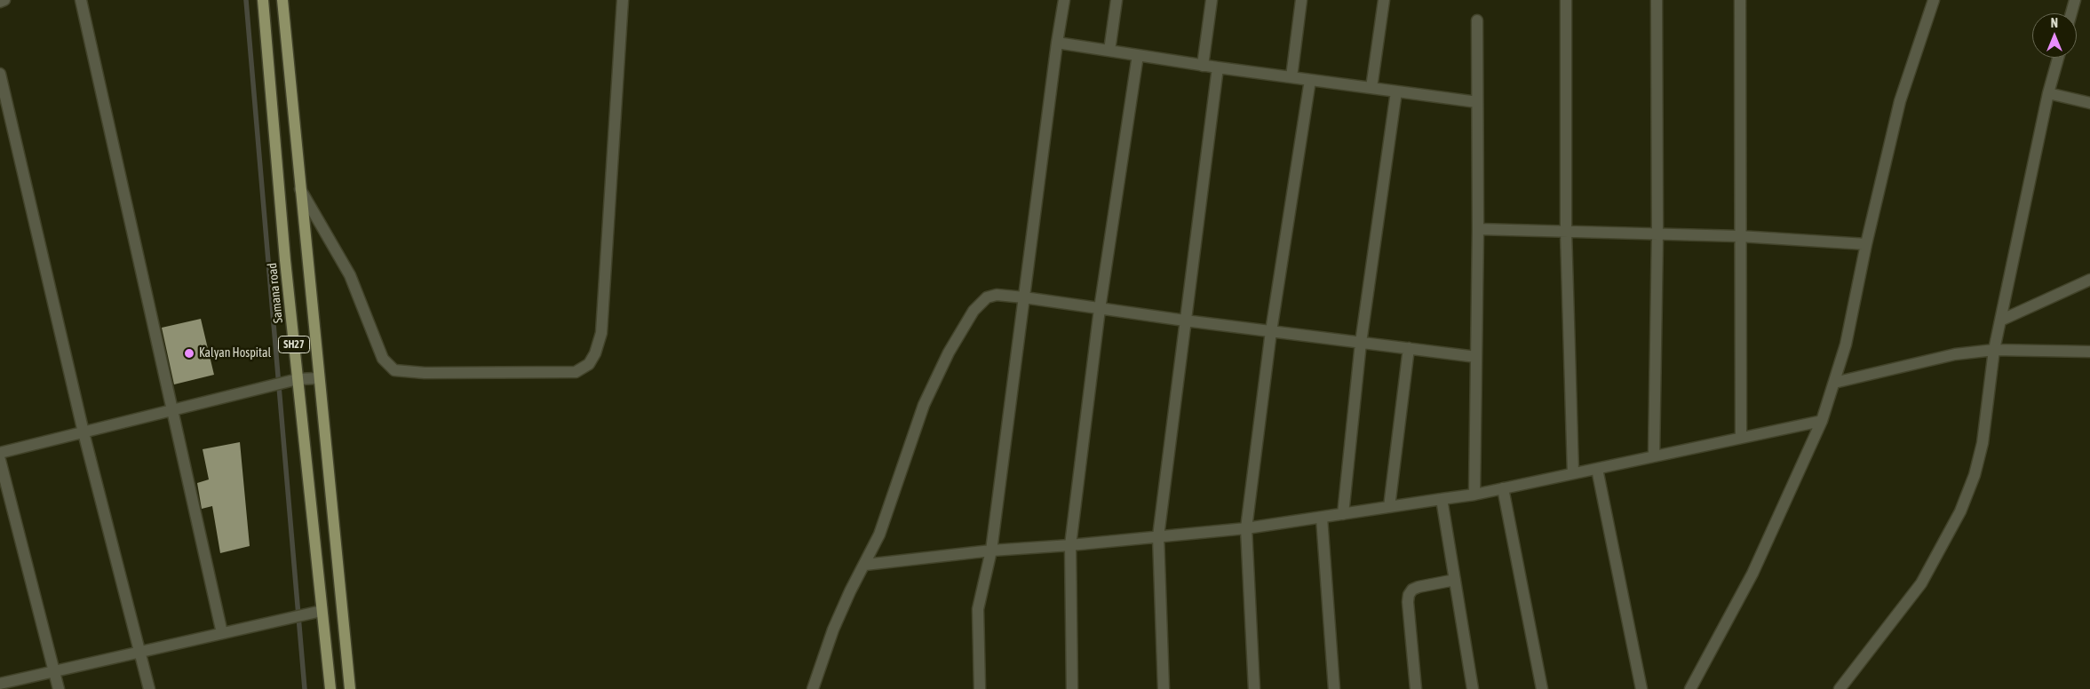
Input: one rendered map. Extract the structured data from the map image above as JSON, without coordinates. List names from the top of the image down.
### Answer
{
  "streets": {
    "main road": ["Samana road", "SH27"]
  },
  "places": ["Kalyan Hospital"],
  "north": "top"
}
